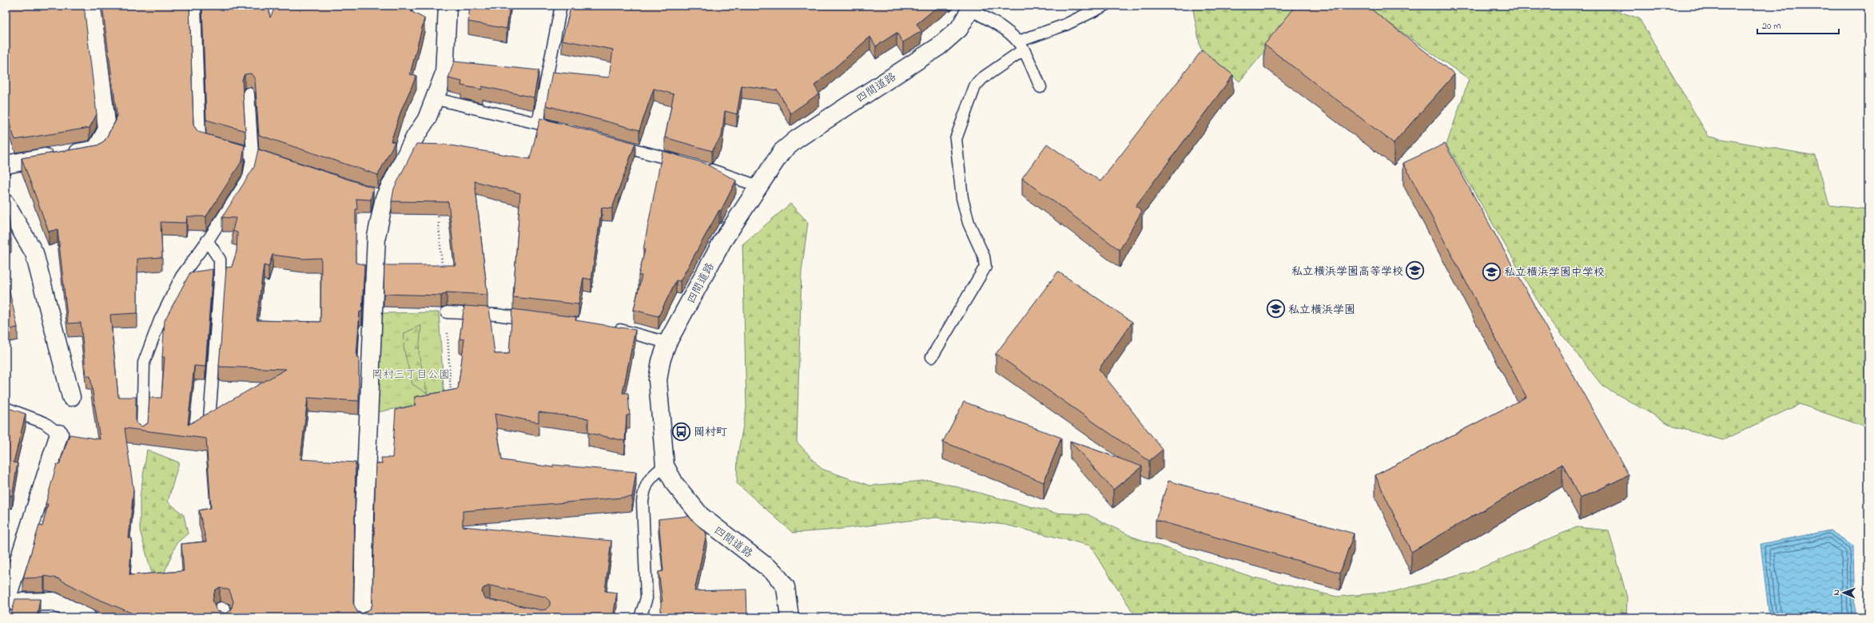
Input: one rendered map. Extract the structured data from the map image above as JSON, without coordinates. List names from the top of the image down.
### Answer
{
  "streets": {
    "street": ["四間道路"]
  },
  "parks": ["岡村三丁目公園"],
  "places": {
    "school or university": ["私立横浜学園高等学校", "私立横浜学園中学校", "私立横浜学園"],
    "bus stop": ["岡村町"]
  },
  "scale_bar": "20 m",
  "north": "left"
}
